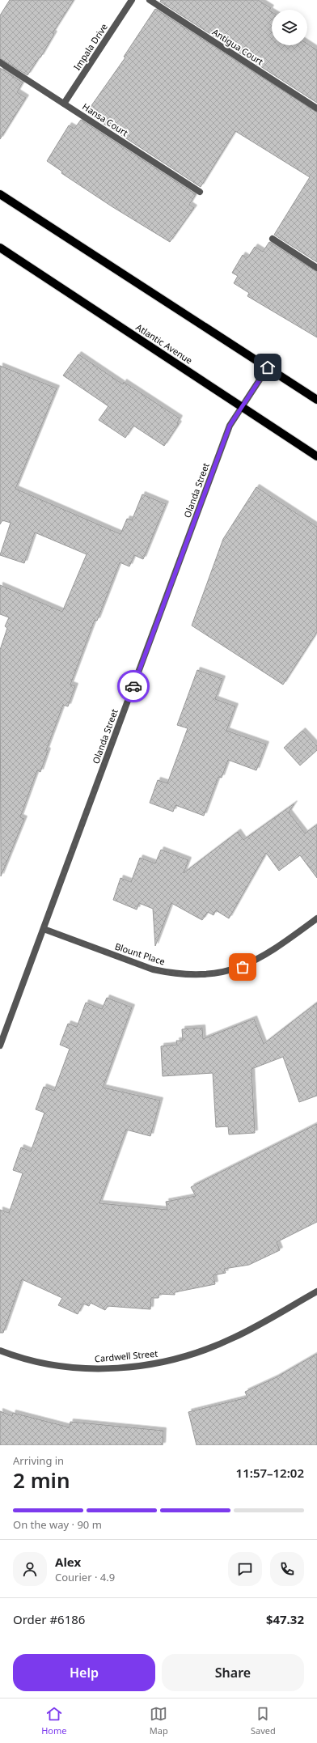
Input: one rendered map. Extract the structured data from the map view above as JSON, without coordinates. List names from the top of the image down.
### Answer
{
  "streets": {
    "main road": ["Atlantic Avenue"],
    "street": [
      "Impala Drive",
      "Antigua Court",
      "Hansa Court",
      "Olanda Street",
      "Blount Place",
      "Cardwell Street"
    ]
  },
  "crossings": [
    ["Impala Drive", "Hansa Court"],
    ["Atlantic Avenue", "Olanda Street"],
    ["Olanda Street", "Blount Place"]
  ],
  "page": {
    "heading": ["2 min", "Arriving in", "11:57–12:02"],
    "panel": [
      "Alex",
      "Courier · 4.9",
      "Order #6186",
      "$47.32"
    ],
    "bar": "On the way · 90 m",
    "buttons": ["Help", "Share"],
    "tabs": ["Home", "Map", "Saved"]
  }
}
